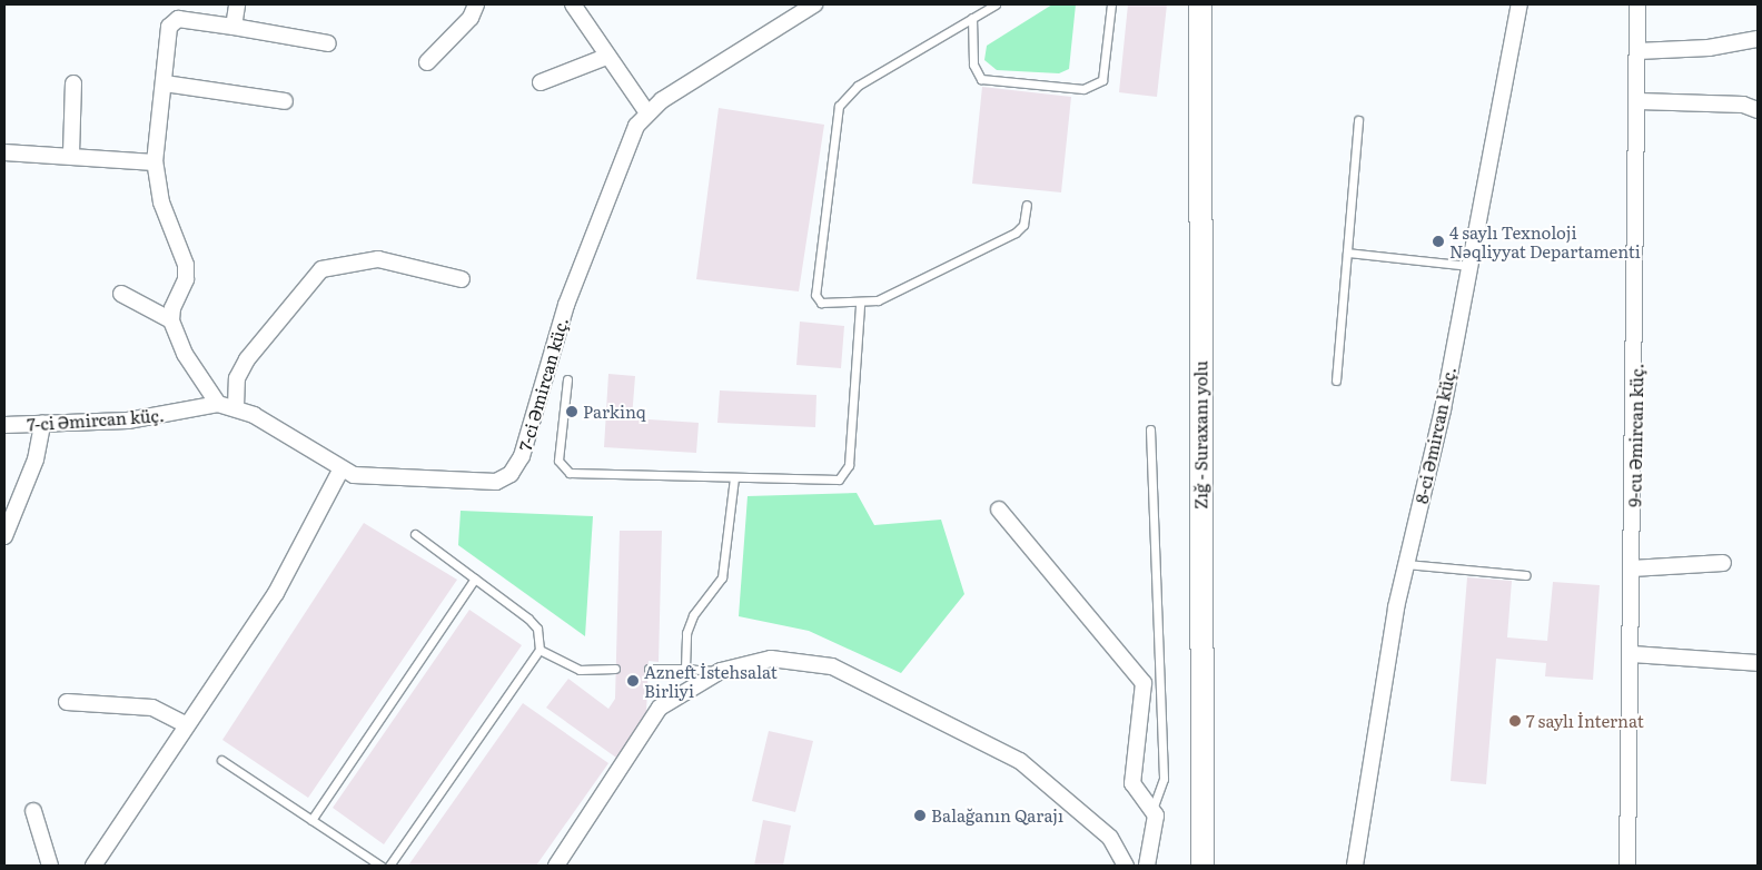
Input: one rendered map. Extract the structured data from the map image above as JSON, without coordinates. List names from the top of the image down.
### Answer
{
  "streets": {
    "main road": ["Zığ - Suraxanı yolu"],
    "street": ["7-ci Əmircan küç.", "8-ci Əmircan küç.", "9-cu Əmircan küç."]
  },
  "places": [
    "4 saylı Texnoloji Nəqliyyat Departamenti",
    "Parkinq",
    "Azneft İstehsalat Birliyi",
    "7 saylı İnternat",
    "Balağanın Qarajı"
  ]
}
